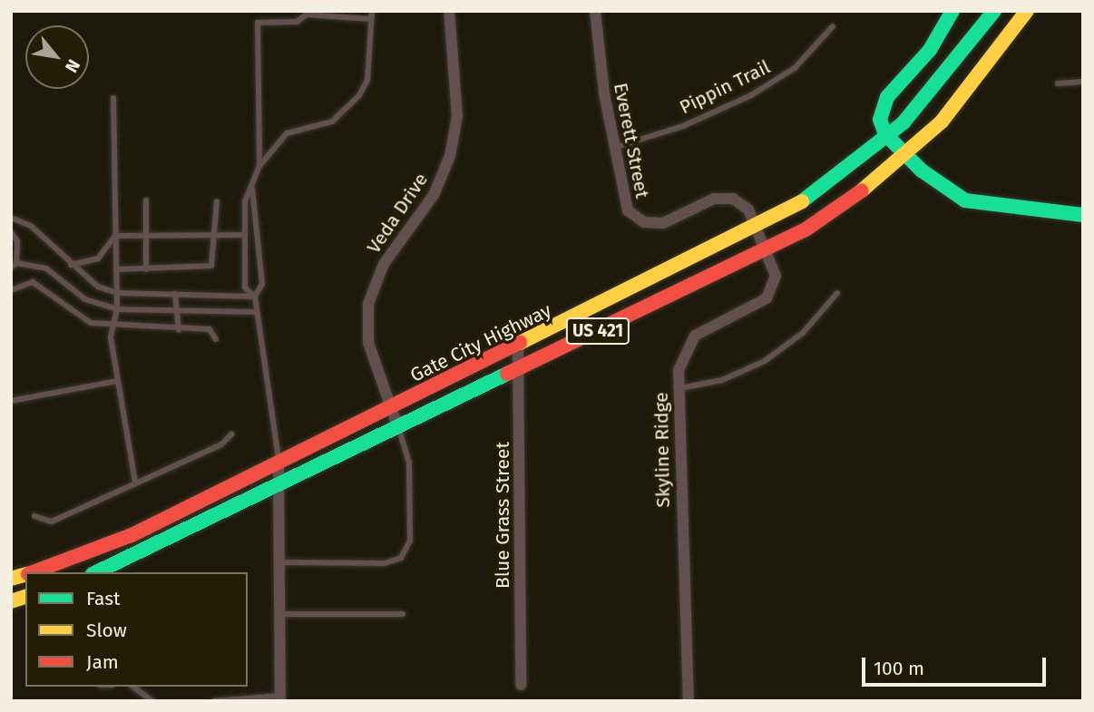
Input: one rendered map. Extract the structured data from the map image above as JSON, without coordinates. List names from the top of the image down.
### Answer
{
  "streets": {
    "main road": ["US 421", "Gate City Highway"],
    "street": [
      "Everett Street",
      "Veda Drive",
      "Skyline Ridge",
      "Blue Grass Street"
    ],
    "lane": ["Pippin Trail"]
  },
  "crossings": [
    ["Pippin Trail", "Everett Street"],
    ["Everett Street", "US 421"],
    ["Everett Street", "Gate City Highway"],
    ["Everett Street", "Skyline Ridge"],
    ["Veda Drive", "US 421"],
    ["Veda Drive", "Gate City Highway"],
    ["US 421", "Skyline Ridge"],
    ["US 421", "Blue Grass Street"],
    ["Gate City Highway", "Blue Grass Street"]
  ],
  "legend": ["Fast", "Slow", "Jam"],
  "scale_bar": "100 m",
  "north": "bottom right"
}
